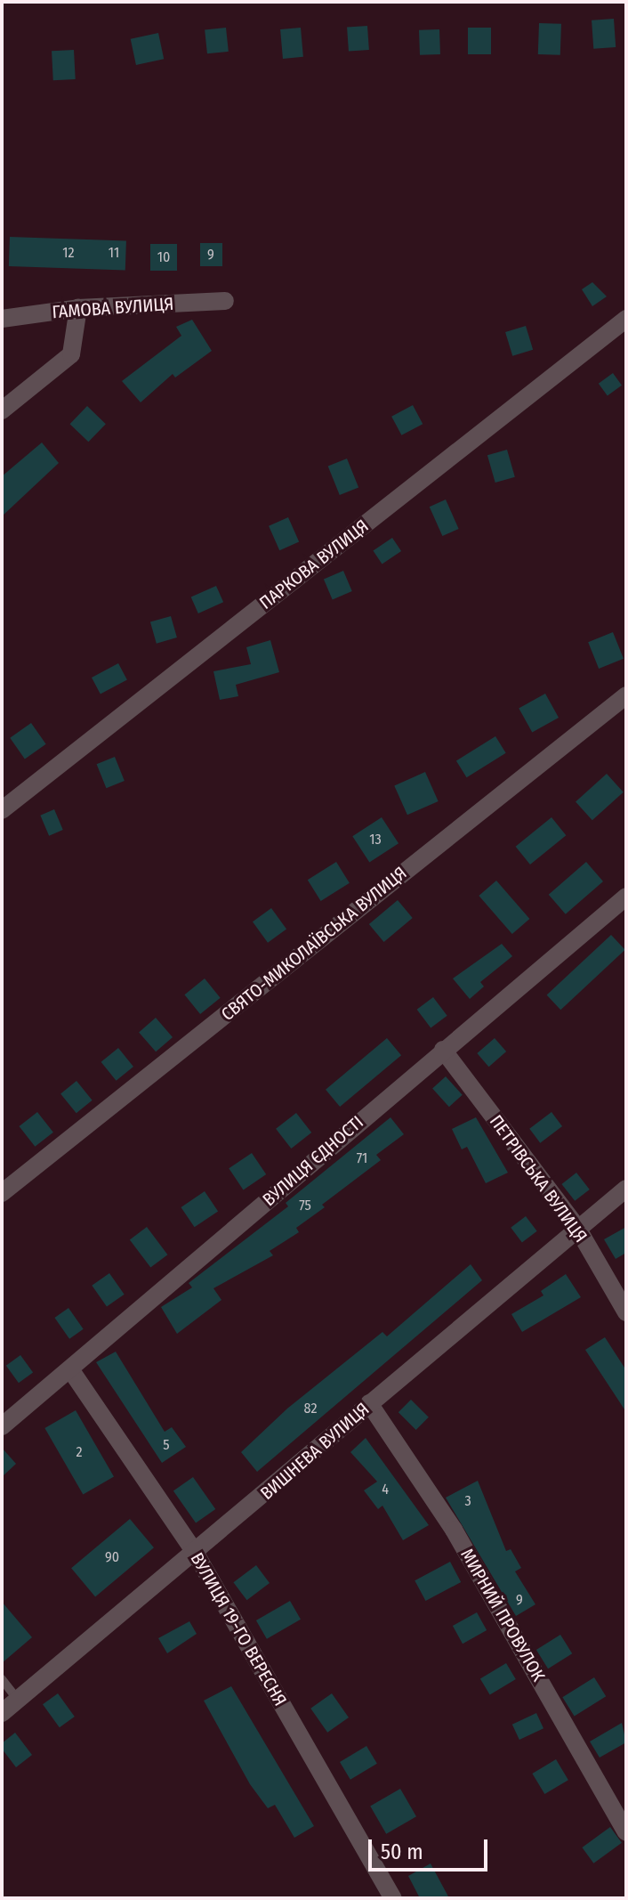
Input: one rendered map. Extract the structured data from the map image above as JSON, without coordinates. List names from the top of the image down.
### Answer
{
  "streets": {
    "street": [
      "ГАМОВА ВУЛИЦЯ",
      "ПАРКОВА ВУЛИЦЯ",
      "СВЯТО-МИКОЛАЇВСЬКА ВУЛИЦЯ",
      "ВУЛИЦЯ ЄДНОСТІ",
      "ПЕТРІВСЬКА ВУЛИЦЯ",
      "ВИШНЕВА ВУЛИЦЯ",
      "МИРНИЙ ПРОВУЛОК",
      "ВУЛИЦЯ 19-ГО ВЕРЕСНЯ"
    ]
  },
  "crossings": [
    ["ВУЛИЦЯ ЄДНОСТІ", "ПЕТРІВСЬКА ВУЛИЦЯ"],
    ["ВУЛИЦЯ ЄДНОСТІ", "ВУЛИЦЯ 19-ГО ВЕРЕСНЯ"],
    ["ПЕТРІВСЬКА ВУЛИЦЯ", "ВИШНЕВА ВУЛИЦЯ"],
    ["ВИШНЕВА ВУЛИЦЯ", "МИРНИЙ ПРОВУЛОК"],
    ["ВИШНЕВА ВУЛИЦЯ", "ВУЛИЦЯ 19-ГО ВЕРЕСНЯ"]
  ],
  "house_numbers": [
    "12",
    "11",
    "9",
    "10",
    "13",
    "71",
    "75",
    "82",
    "5",
    "2",
    "4",
    "3",
    "90",
    "9"
  ],
  "scale_bar": "50 m"
}
